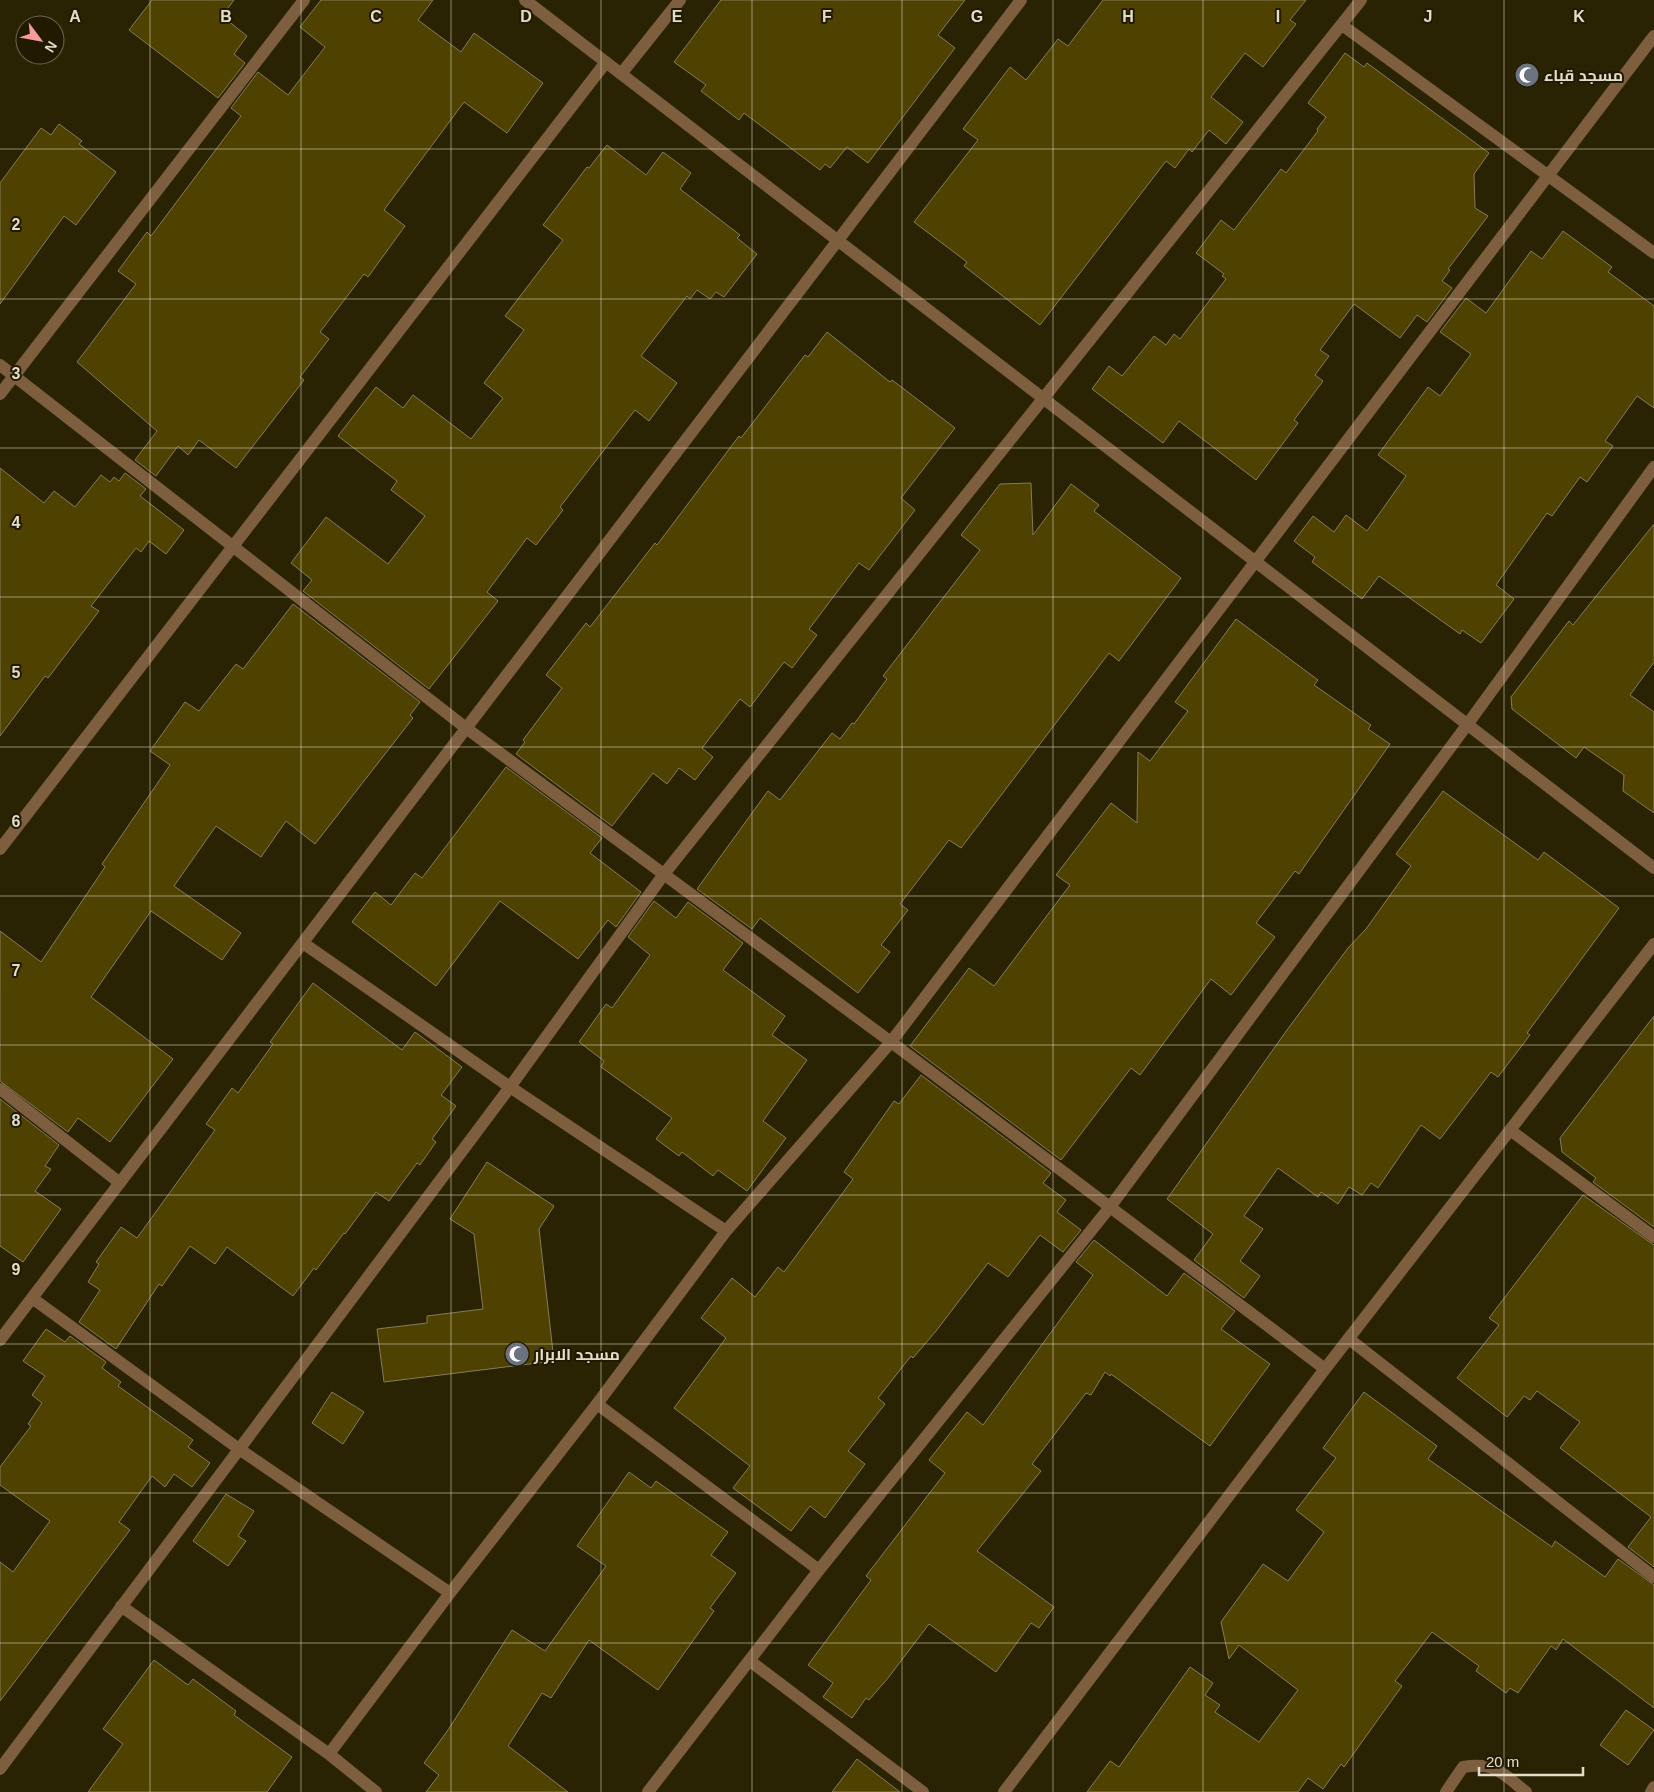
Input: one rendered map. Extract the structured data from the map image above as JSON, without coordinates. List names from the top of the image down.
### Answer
{
  "places": {
    "mosque": ["مسجد قباء", "مسجد الابرار"]
  },
  "scale_bar": "20 m",
  "north": "bottom right",
  "grid": {
    "columns": [
      "A",
      "B",
      "C",
      "D",
      "E",
      "F",
      "G",
      "H",
      "I",
      "J",
      "K"
    ],
    "rows": [
      "2",
      "3",
      "4",
      "5",
      "6",
      "7",
      "8",
      "9"
    ]
  }
}
